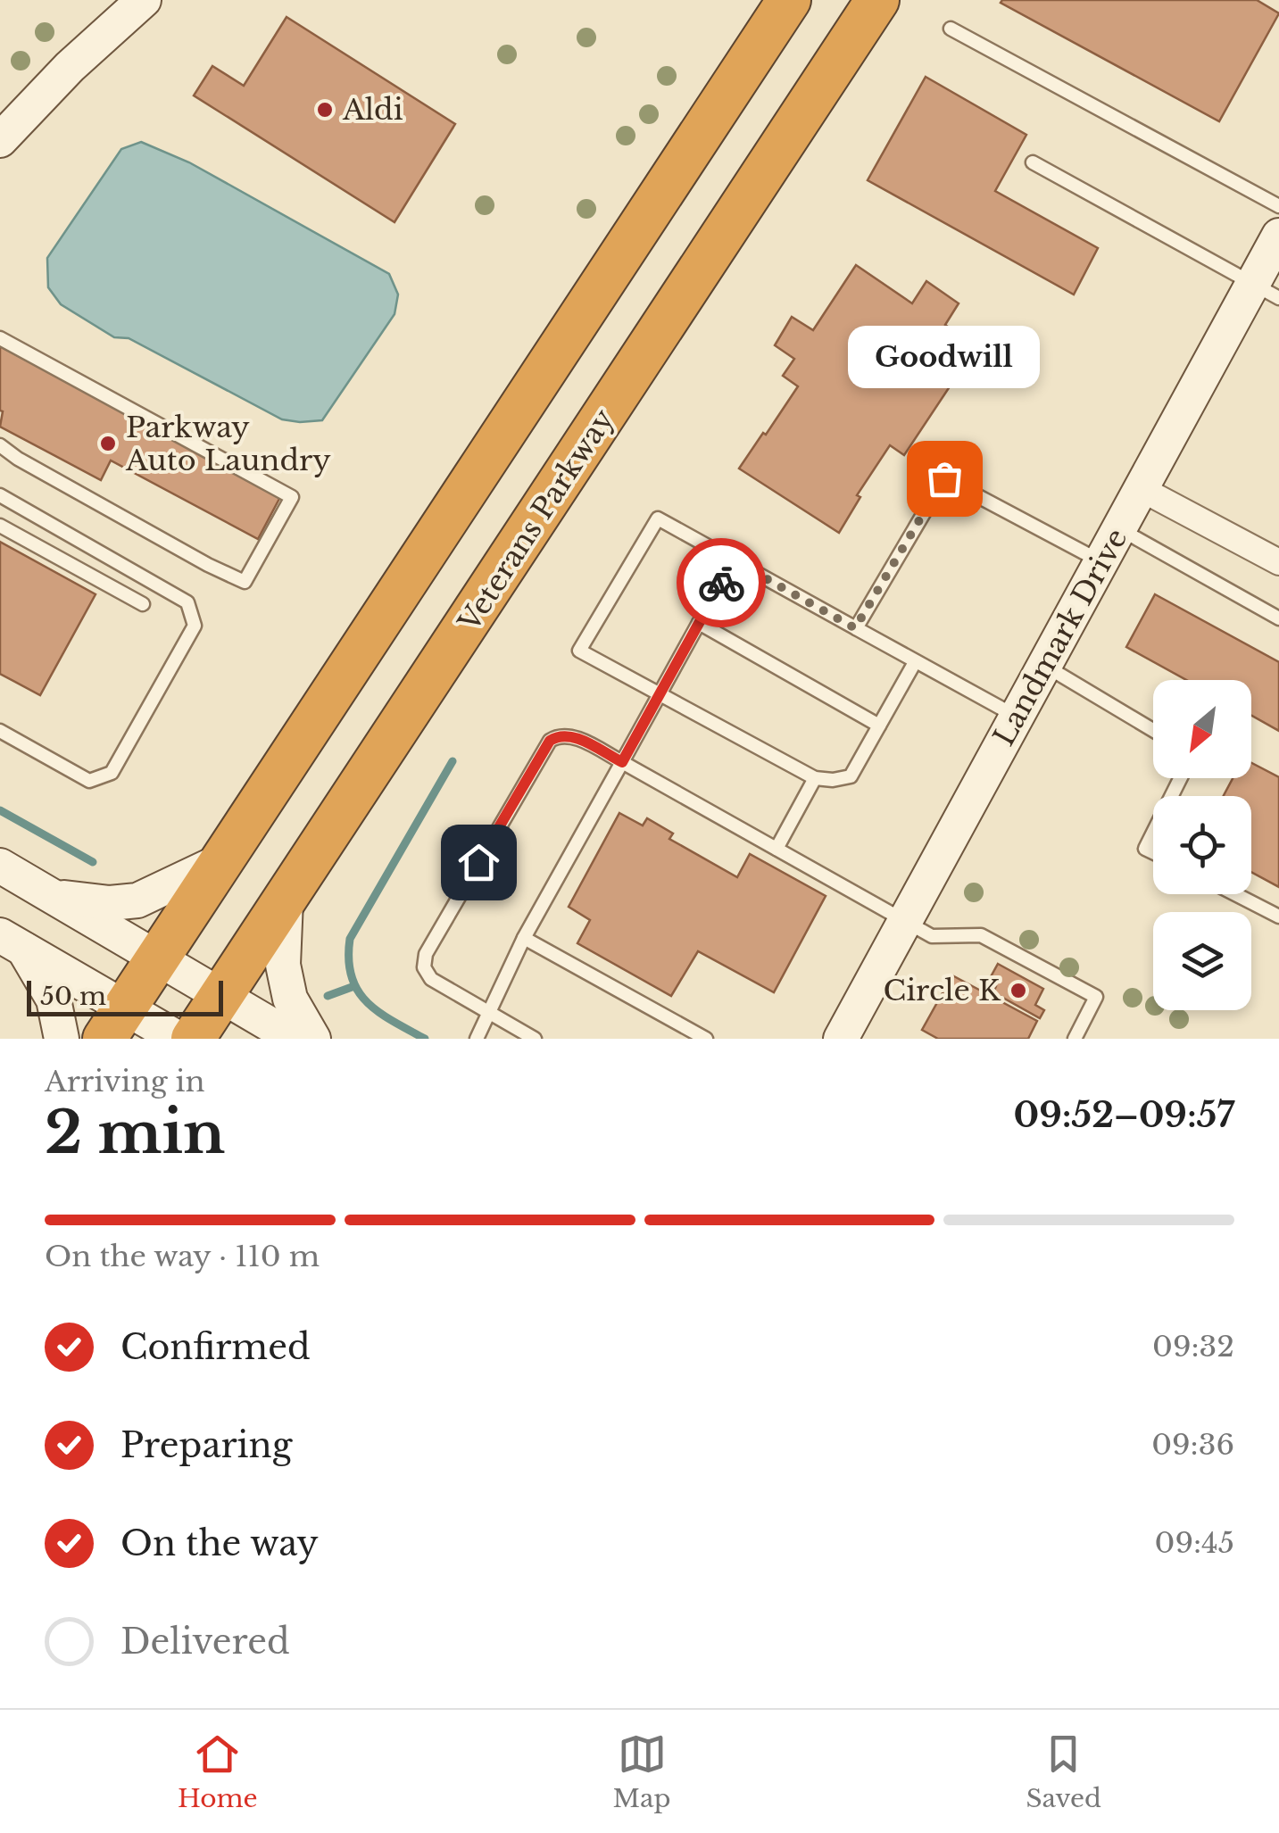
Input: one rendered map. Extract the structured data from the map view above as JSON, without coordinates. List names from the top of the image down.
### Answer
{
  "streets": {
    "highway": ["Veterans Parkway"],
    "street": ["Landmark Drive"]
  },
  "places": [
    "Aldi",
    "Parkway Auto Laundry",
    "Goodwill",
    "Circle K"
  ],
  "scale_bar": "50 m",
  "north": "bottom left",
  "page": {
    "bubble": "Goodwill",
    "scale": "50 m",
    "heading": ["2 min", "Arriving in", "09:52–09:57"],
    "bar": "On the way · 110 m",
    "list": [
      ["Confirmed", "09:32"],
      ["Preparing", "09:36"],
      ["On the way", "09:45"],
      "Delivered"
    ],
    "tabs": ["Home", "Map", "Saved"]
  }
}
